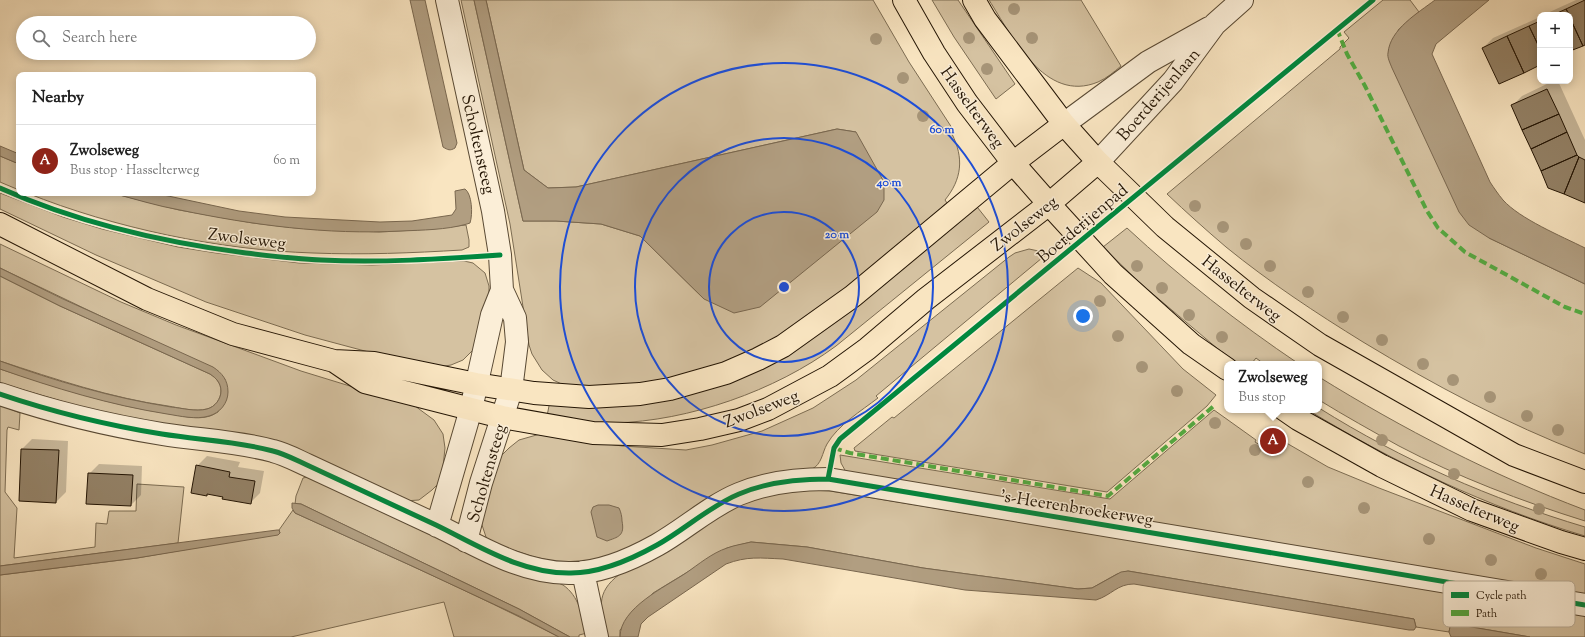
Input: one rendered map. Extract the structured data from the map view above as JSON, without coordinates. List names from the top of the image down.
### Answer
{
  "streets": {
    "main road": ["Hasselterweg", "Zwolseweg"],
    "street": ["Boerderijenlaan", "Scholtensteeg", "'s-Heerenbroekerweg"],
    "cycle path": ["Boerderijenpad"]
  },
  "crossings": [
    ["Boerderijenlaan", "Hasselterweg"],
    ["Boerderijenlaan", "Zwolseweg"],
    ["Hasselterweg", "Zwolseweg"],
    ["Scholtensteeg", "Zwolseweg"],
    ["Scholtensteeg", "'s-Heerenbroekerweg"]
  ],
  "legend": ["Cycle path", "Path"],
  "page": {
    "map_buttons": ["+", "−"],
    "search": "Search here",
    "heading": "Nearby",
    "list": [
      {
        "mark": "A",
        "name": "Zwolseweg",
        "note": "Bus stop · Hasselterweg",
        "value": "60 m"
      }
    ],
    "popup": ["Zwolseweg", "Bus stop"],
    "pins": "A"
  },
  "rings": ["60 m", "40 m", "20 m"]
}
